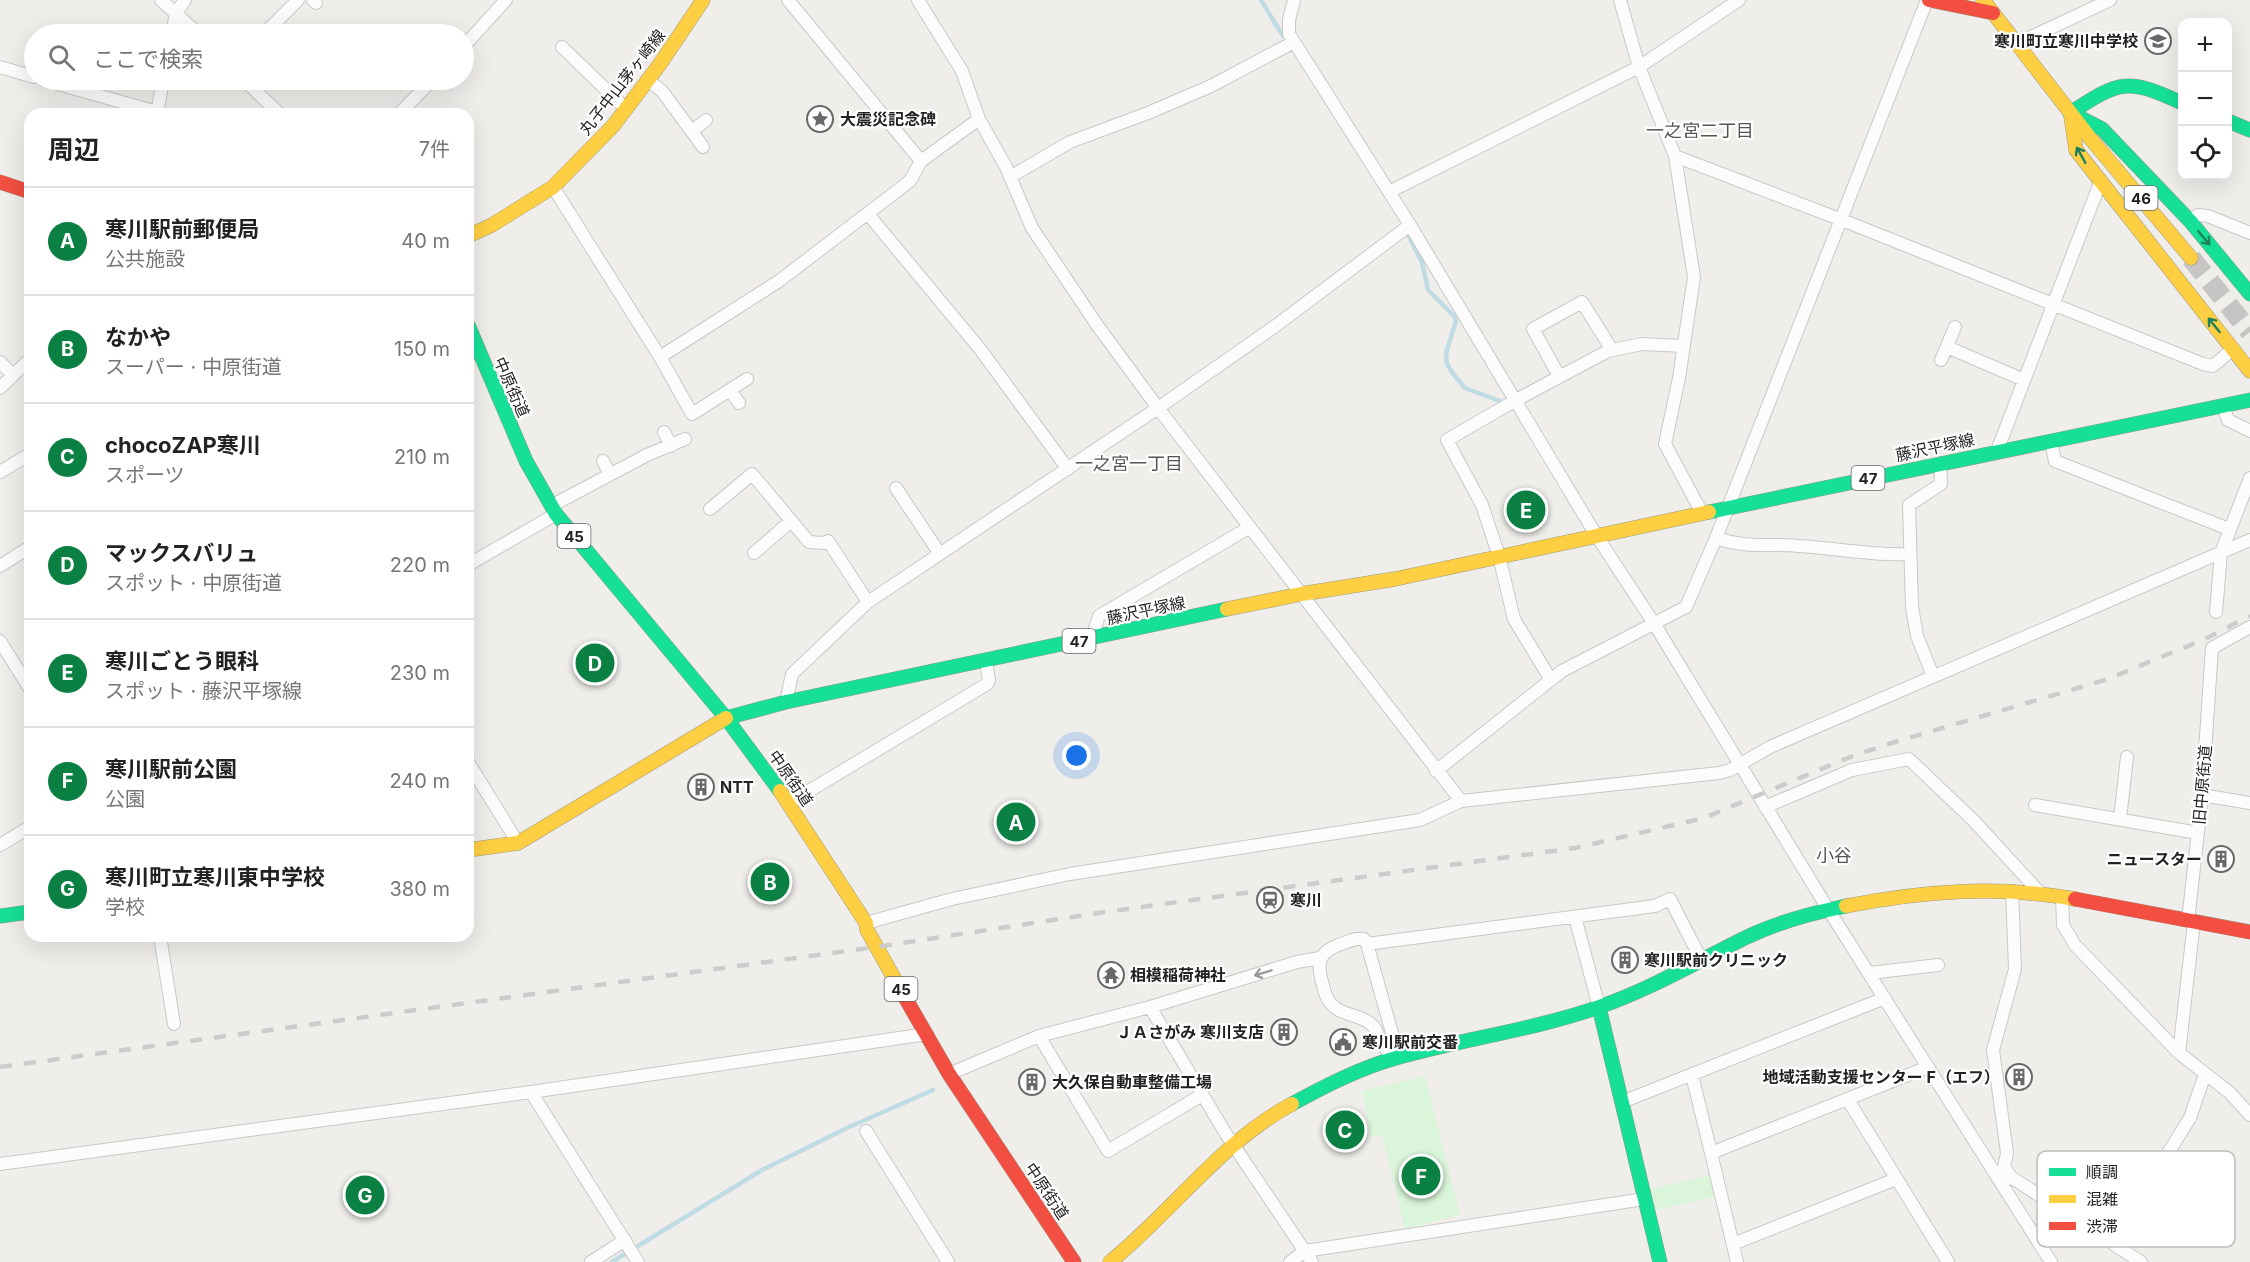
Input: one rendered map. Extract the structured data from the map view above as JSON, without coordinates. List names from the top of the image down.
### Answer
{
  "streets": {
    "main road": [
      "丸子中山茅ヶ崎線",
      "46",
      "中原街道",
      "藤沢平塚線",
      "47",
      "45"
    ],
    "street": ["旧中原街道"]
  },
  "crossings": [
    ["中原街道", "藤沢平塚線"]
  ],
  "districts": ["一之宮二丁目", "一之宮一丁目", "小谷"],
  "places": {
    "school or university": ["寒川町立寒川中学校"],
    "place": ["大震災記念碑"],
    "building": [
      "NTT",
      "ニュースター",
      "寒川駅前クリニック",
      "ＪＡさがみ 寒川支店",
      "地域活動支援センター F（エフ）",
      "大久保自動車整備工場"
    ],
    "station": ["寒川"],
    "temple": ["相模稲荷神社"],
    "public building": ["寒川駅前交番"]
  },
  "legend": ["順調", "混雑", "渋滞"],
  "page": {
    "map_buttons": ["+", "−"],
    "search": "ここで検索",
    "heading": ["周辺", "7件"],
    "list": [
      {
        "mark": "A",
        "name": "寒川駅前郵便局",
        "note": "公共施設",
        "value": "40 m"
      },
      {
        "mark": "B",
        "name": "なかや",
        "note": "スーパー · 中原街道",
        "value": "150 m"
      },
      {
        "mark": "C",
        "name": "chocoZAP寒川",
        "note": "スポーツ",
        "value": "210 m"
      },
      {
        "mark": "D",
        "name": "マックスバリュ",
        "note": "スポット · 中原街道",
        "value": "220 m"
      },
      {
        "mark": "E",
        "name": "寒川ごとう眼科",
        "note": "スポット · 藤沢平塚線",
        "value": "230 m"
      },
      {
        "mark": "F",
        "name": "寒川駅前公園",
        "note": "公園",
        "value": "240 m"
      },
      {
        "mark": "G",
        "name": "寒川町立寒川東中学校",
        "note": "学校",
        "value": "380 m"
      }
    ],
    "pins": [
      "E",
      "D",
      "A",
      "B",
      "C",
      "F",
      "G"
    ]
  }
}
